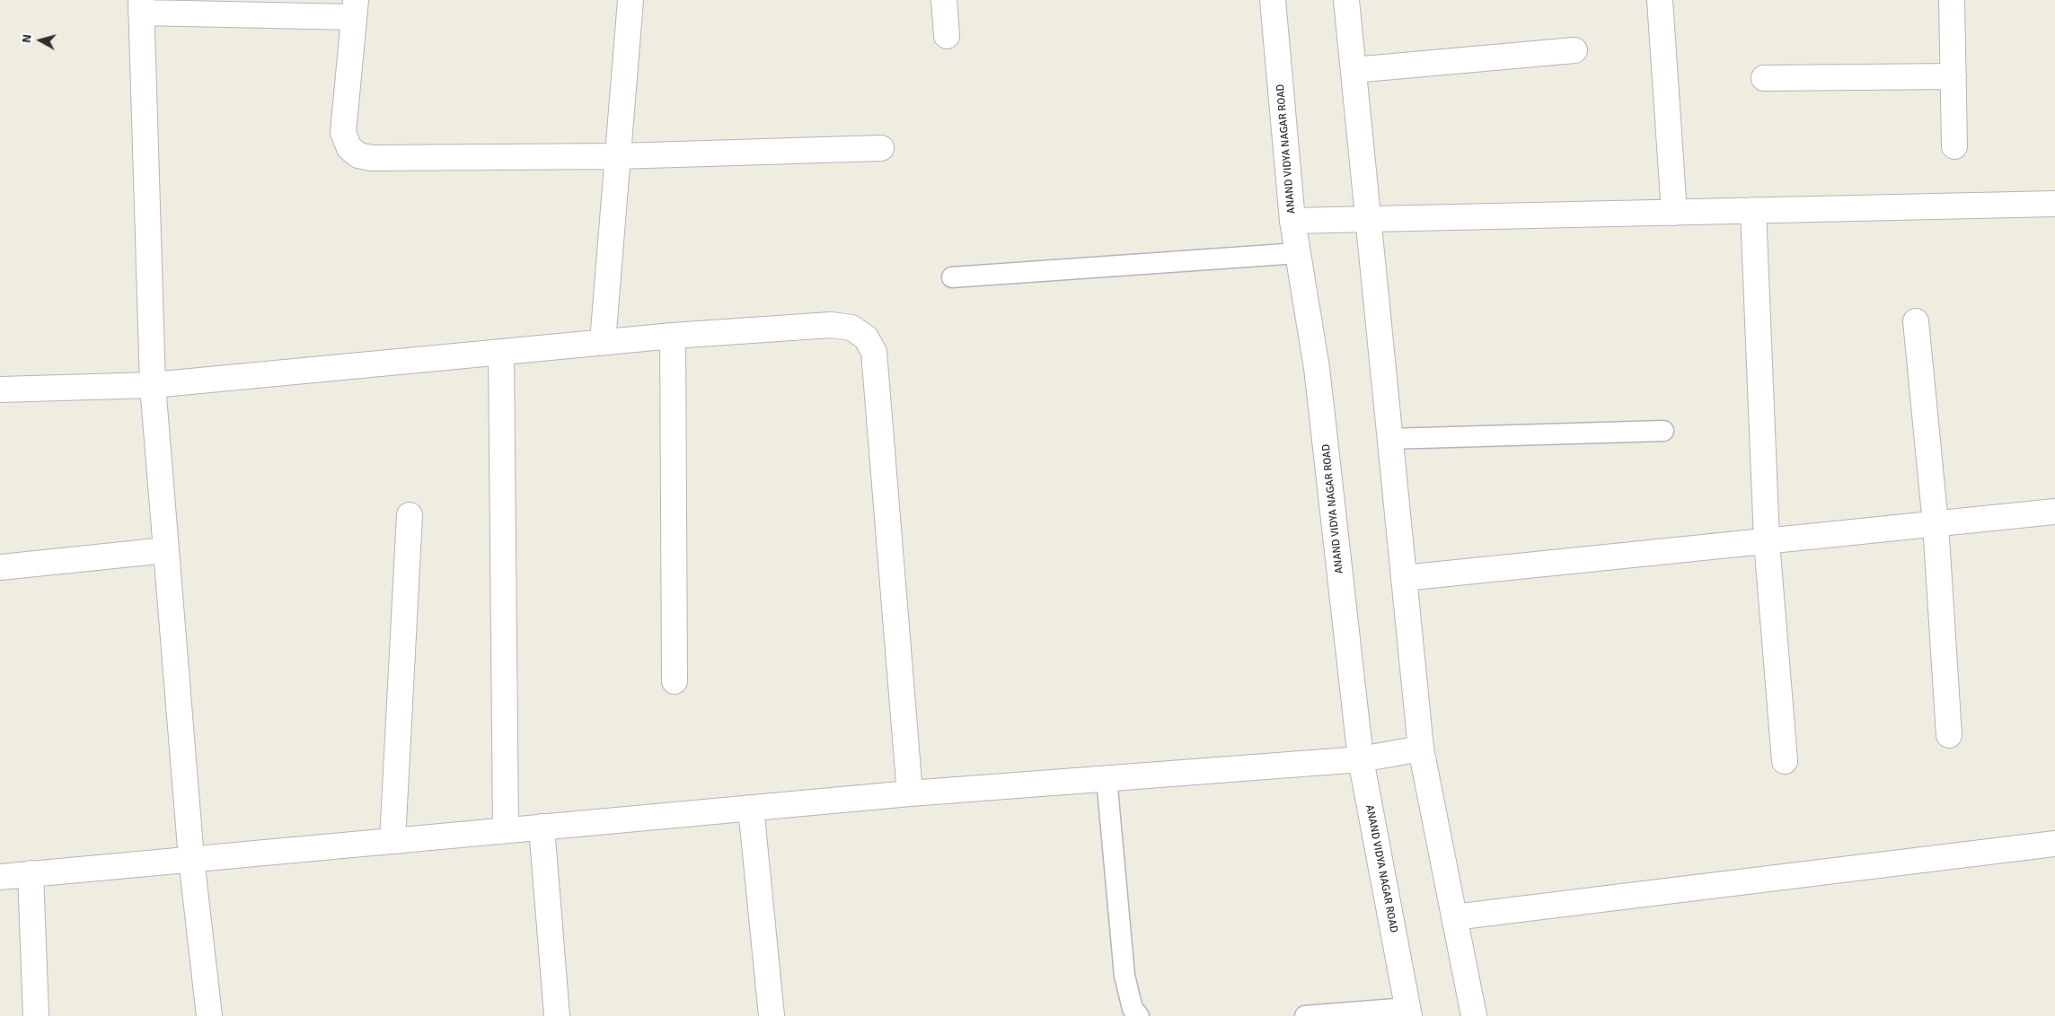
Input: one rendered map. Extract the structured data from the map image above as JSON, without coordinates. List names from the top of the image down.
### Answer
{
  "streets": {
    "street": ["ANAND VIDYA NAGAR ROAD"]
  },
  "north": "left"
}
